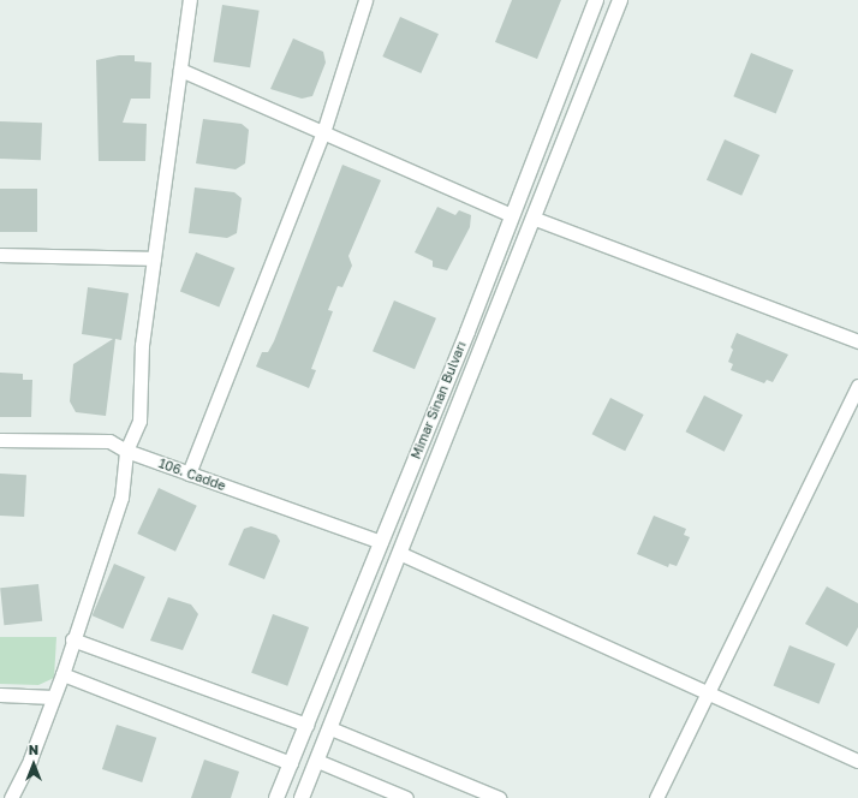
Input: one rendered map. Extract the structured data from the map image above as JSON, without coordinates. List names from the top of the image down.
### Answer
{
  "streets": {
    "main road": ["Mimar Sinan Bulvarı"],
    "street": ["106. Cadde"]
  },
  "crossings": [
    ["Mimar Sinan Bulvarı", "106. Cadde"]
  ],
  "north": "top"
}
